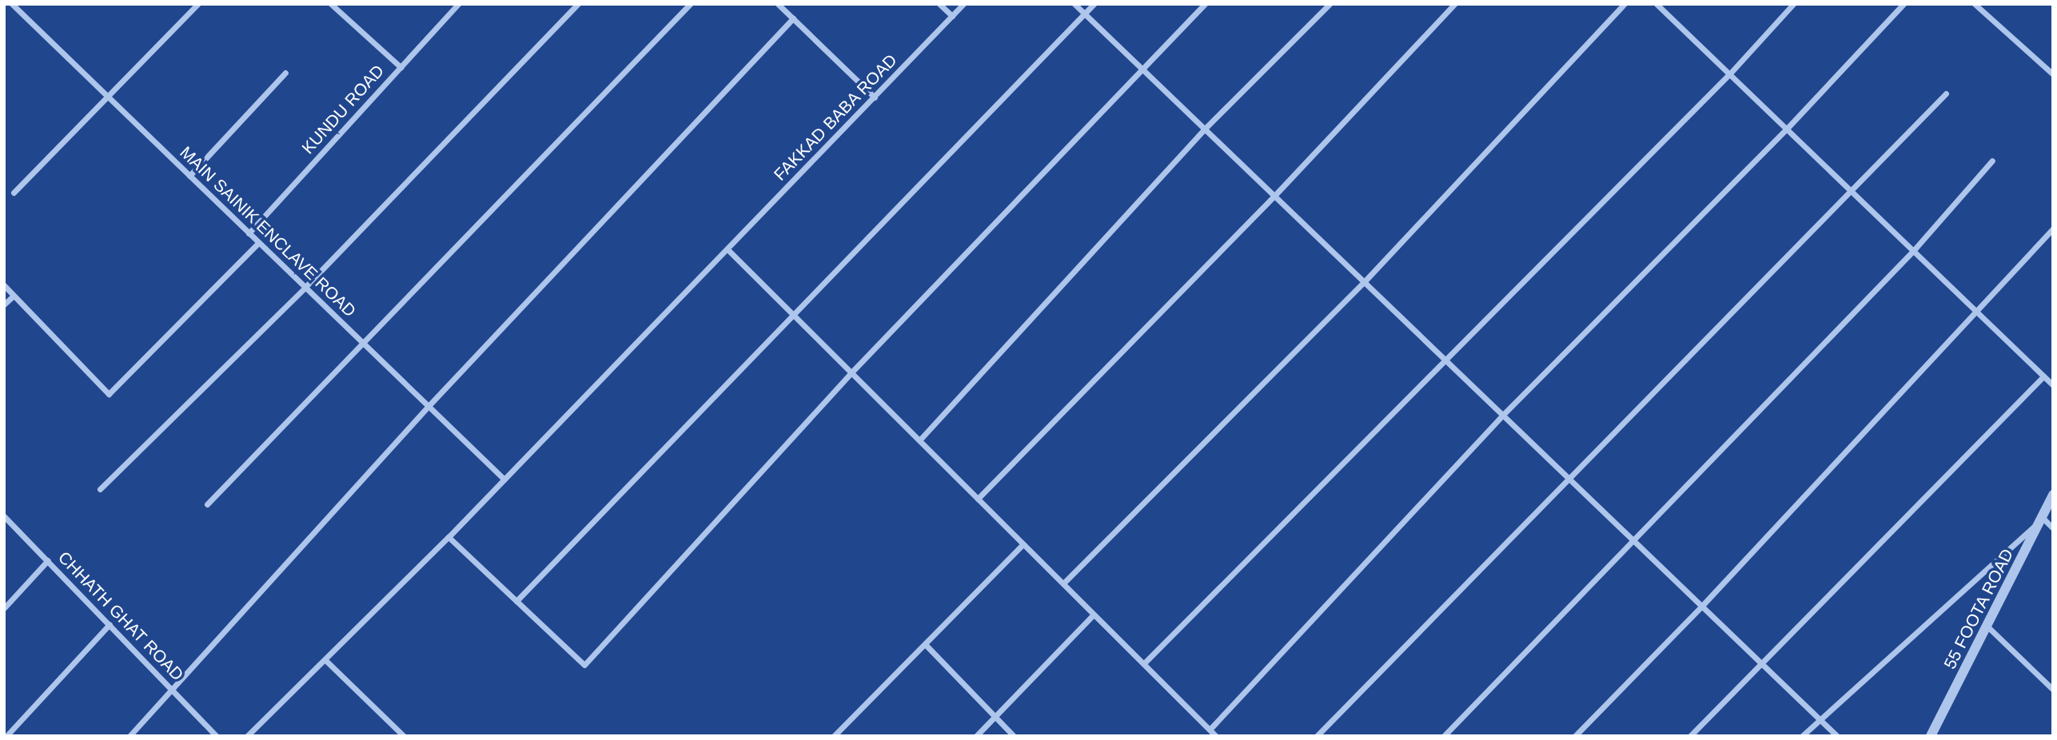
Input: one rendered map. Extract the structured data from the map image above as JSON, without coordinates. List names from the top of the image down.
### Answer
{
  "streets": {
    "street": [
      "KUNDU ROAD",
      "FAKKAD BABA ROAD",
      "MAIN SAINIK ENCLAVE ROAD",
      "55 FOOTA ROAD",
      "CHHATH GHAT ROAD"
    ]
  },
  "crossings": [
    ["KUNDU ROAD", "MAIN SAINIK ENCLAVE ROAD"],
    ["FAKKAD BABA ROAD", "MAIN SAINIK ENCLAVE ROAD"]
  ]
}
